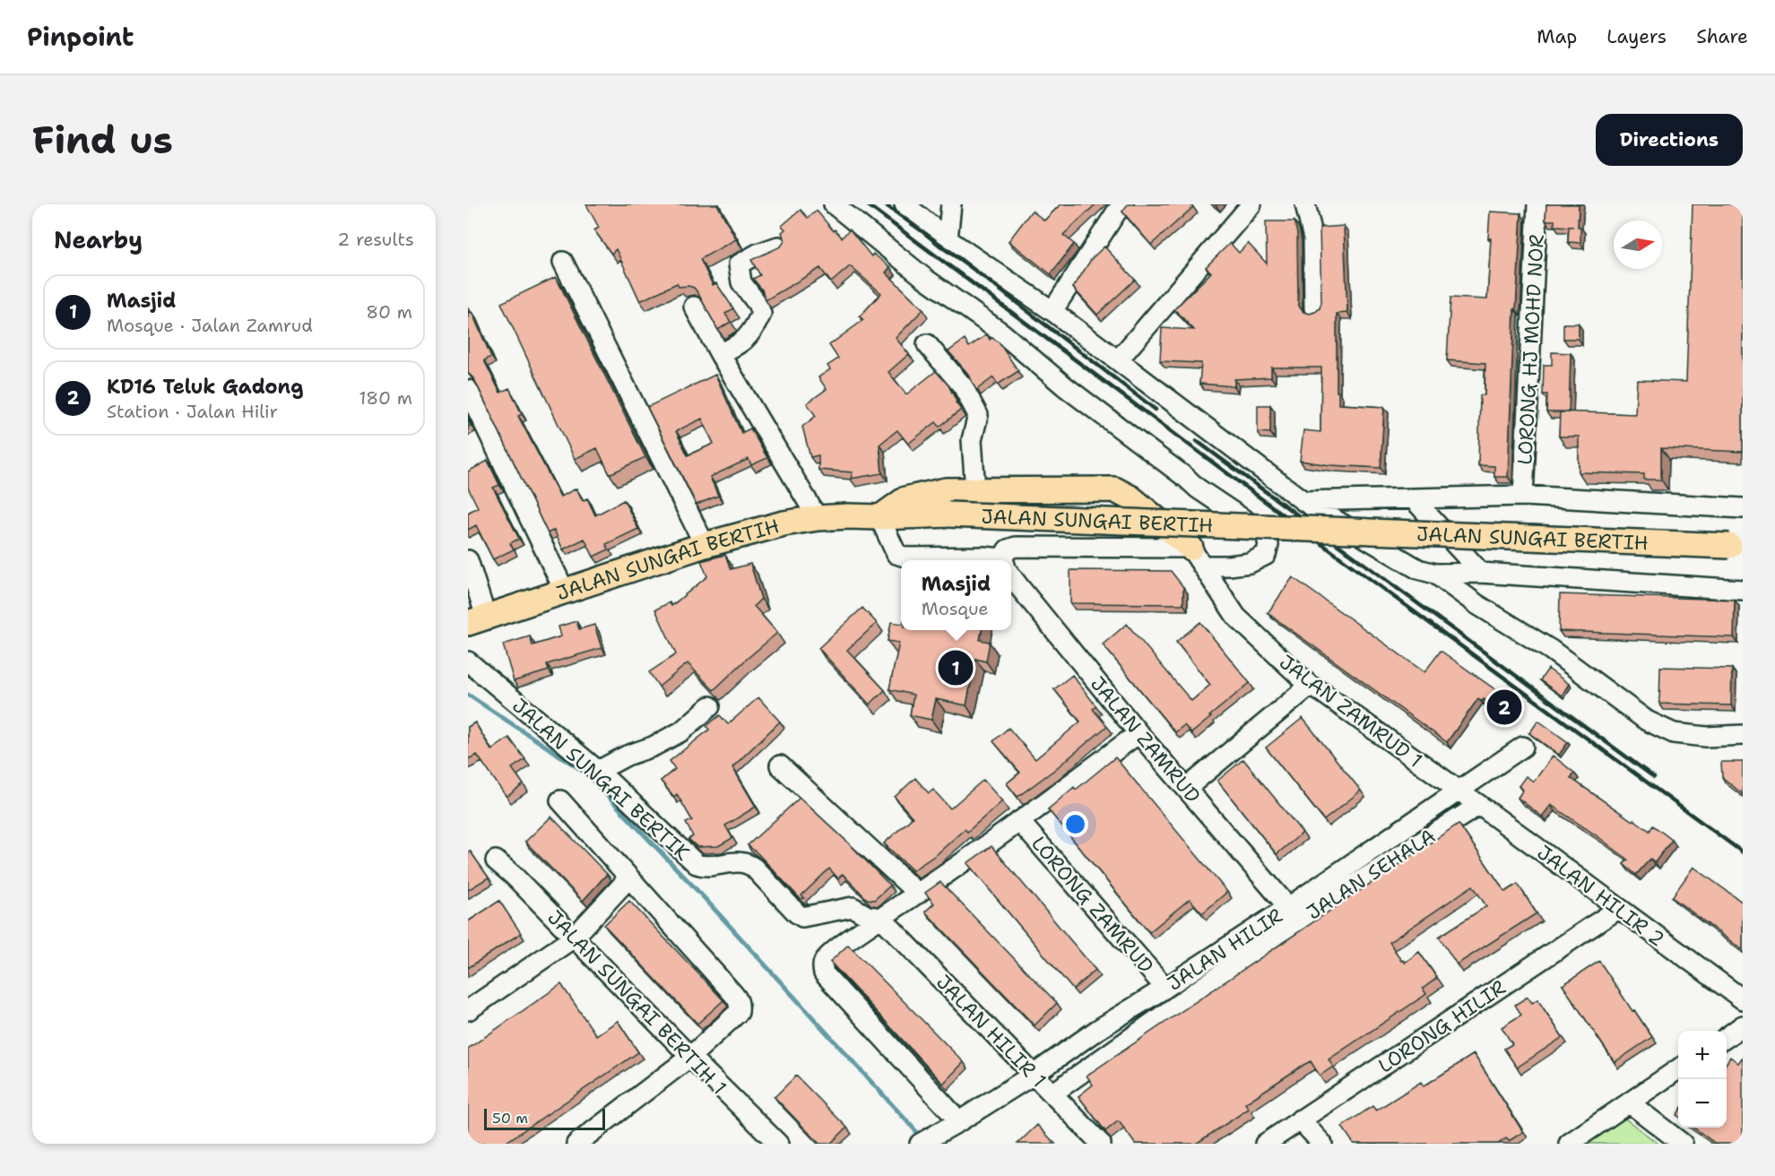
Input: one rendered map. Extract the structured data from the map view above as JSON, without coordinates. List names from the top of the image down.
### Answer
{
  "streets": {
    "main road": ["JALAN SUNGAI BERTIH"],
    "street": [
      "LORONG HJ MOHD NOR",
      "JALAN ZAMRUD 1",
      "JALAN ZAMRUD",
      "JALAN SUNGAI BERTIK",
      "JALAN SEHALA",
      "JALAN HILIR 2",
      "LORONG ZAMRUD",
      "JALAN HILIR",
      "JALAN SUNGAI BERTIH 1",
      "LORONG HILIR",
      "JALAN HILIR 1"
    ]
  },
  "crossings": [
    ["JALAN ZAMRUD 1", "JALAN HILIR 2"],
    ["JALAN ZAMRUD 1", "JALAN HILIR"],
    ["JALAN ZAMRUD", "JALAN HILIR"],
    ["JALAN SUNGAI BERTIK", "JALAN HILIR 1"],
    ["JALAN SEHALA", "JALAN HILIR 2"],
    ["JALAN SEHALA", "JALAN HILIR 1"],
    ["JALAN HILIR 2", "JALAN HILIR"],
    ["JALAN HILIR 2", "LORONG HILIR"],
    ["LORONG ZAMRUD", "JALAN HILIR"],
    ["JALAN HILIR", "JALAN HILIR 1"]
  ],
  "scale_bar": "50 m",
  "north": "right",
  "page": {
    "header": "Pinpoint",
    "nav": ["Map", "Layers", "Share"],
    "buttons": "Directions",
    "title": "Find us",
    "heading": ["Nearby", "2 results"],
    "list": [
      {
        "mark": "1",
        "name": "Masjid",
        "note": "Mosque · Jalan Zamrud",
        "value": "80 m"
      },
      {
        "mark": "2",
        "name": "KD16 Teluk Gadong",
        "note": "Station · Jalan Hilir",
        "value": "180 m"
      }
    ],
    "popup": ["Masjid", "Mosque"],
    "pins": ["1", "2"],
    "map_buttons": ["+", "−"],
    "scale": "50 m"
  }
}
